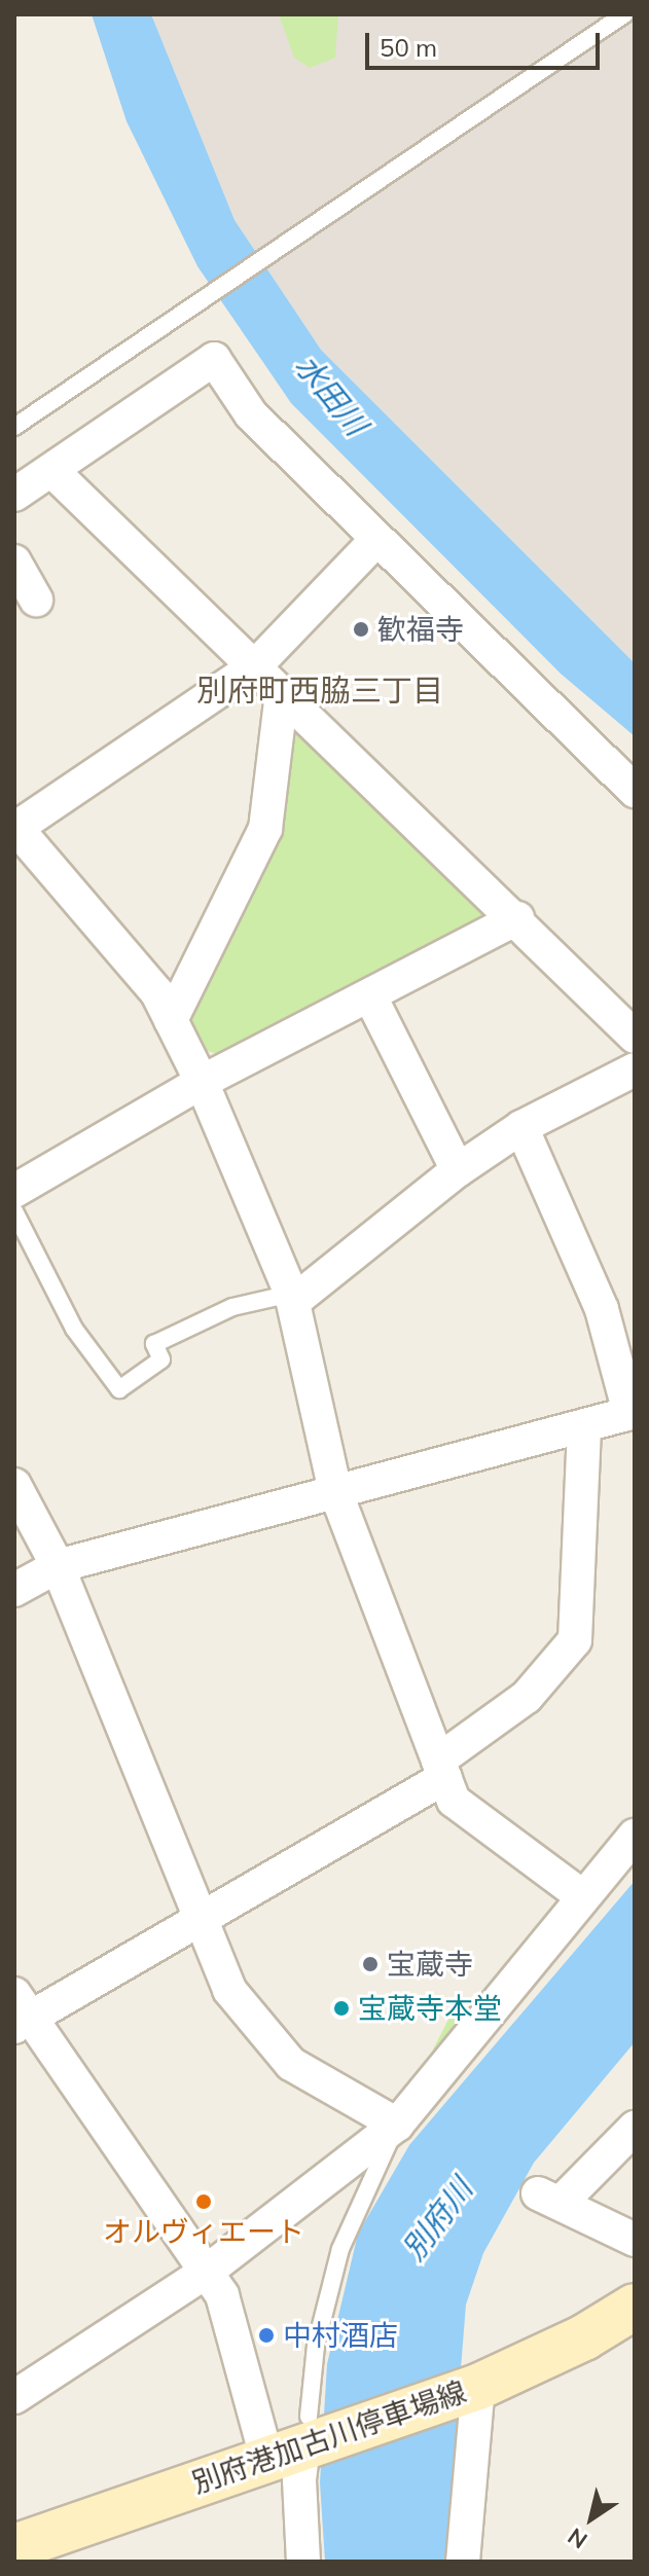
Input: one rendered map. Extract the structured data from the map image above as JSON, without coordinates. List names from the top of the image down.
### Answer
{
  "streets": {
    "main road": ["別府港加古川停車場線"]
  },
  "districts": ["別府町西脇三丁目"],
  "water": ["水田川", "別府川"],
  "places": [
    "歓福寺",
    "宝蔵寺",
    "宝蔵寺本堂",
    "オルヴィエート",
    "中村酒店"
  ],
  "scale_bar": "50 m",
  "north": "bottom left"
}
